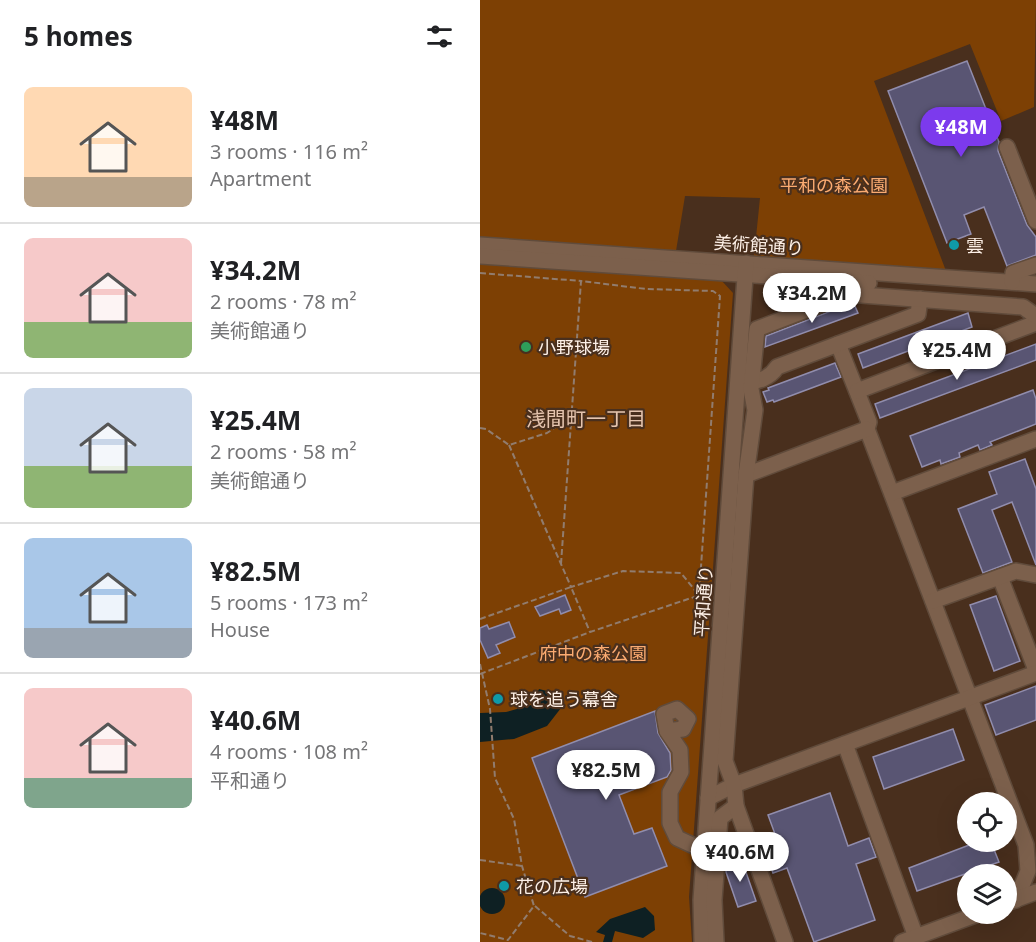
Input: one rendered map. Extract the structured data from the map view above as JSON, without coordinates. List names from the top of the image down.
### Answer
{
  "streets": {
    "street": ["美術館通り", "平和通り"]
  },
  "crossings": [
    ["美術館通り", "平和通り"]
  ],
  "districts": ["浅間町一丁目"],
  "parks": ["平和の森公園", "府中の森公園"],
  "places": [
    "雲",
    "小野球場",
    "球を追う幕舎",
    "花の広場"
  ],
  "page": {
    "heading": "5 homes",
    "list": [
      {
        "name": "¥48M",
        "note": "3 rooms · 116 m² · Apartment"
      },
      {
        "name": "¥34.2M",
        "note": "2 rooms · 78 m² · 美術館通り"
      },
      {
        "name": "¥25.4M",
        "note": "2 rooms · 58 m² · 美術館通り"
      },
      {
        "name": "¥82.5M",
        "note": "5 rooms · 173 m² · House"
      },
      {
        "name": "¥40.6M",
        "note": "4 rooms · 108 m² · 平和通り"
      }
    ],
    "price": [
      "¥48M",
      "¥34.2M",
      "¥25.4M",
      "¥82.5M",
      "¥40.6M"
    ]
  }
}
